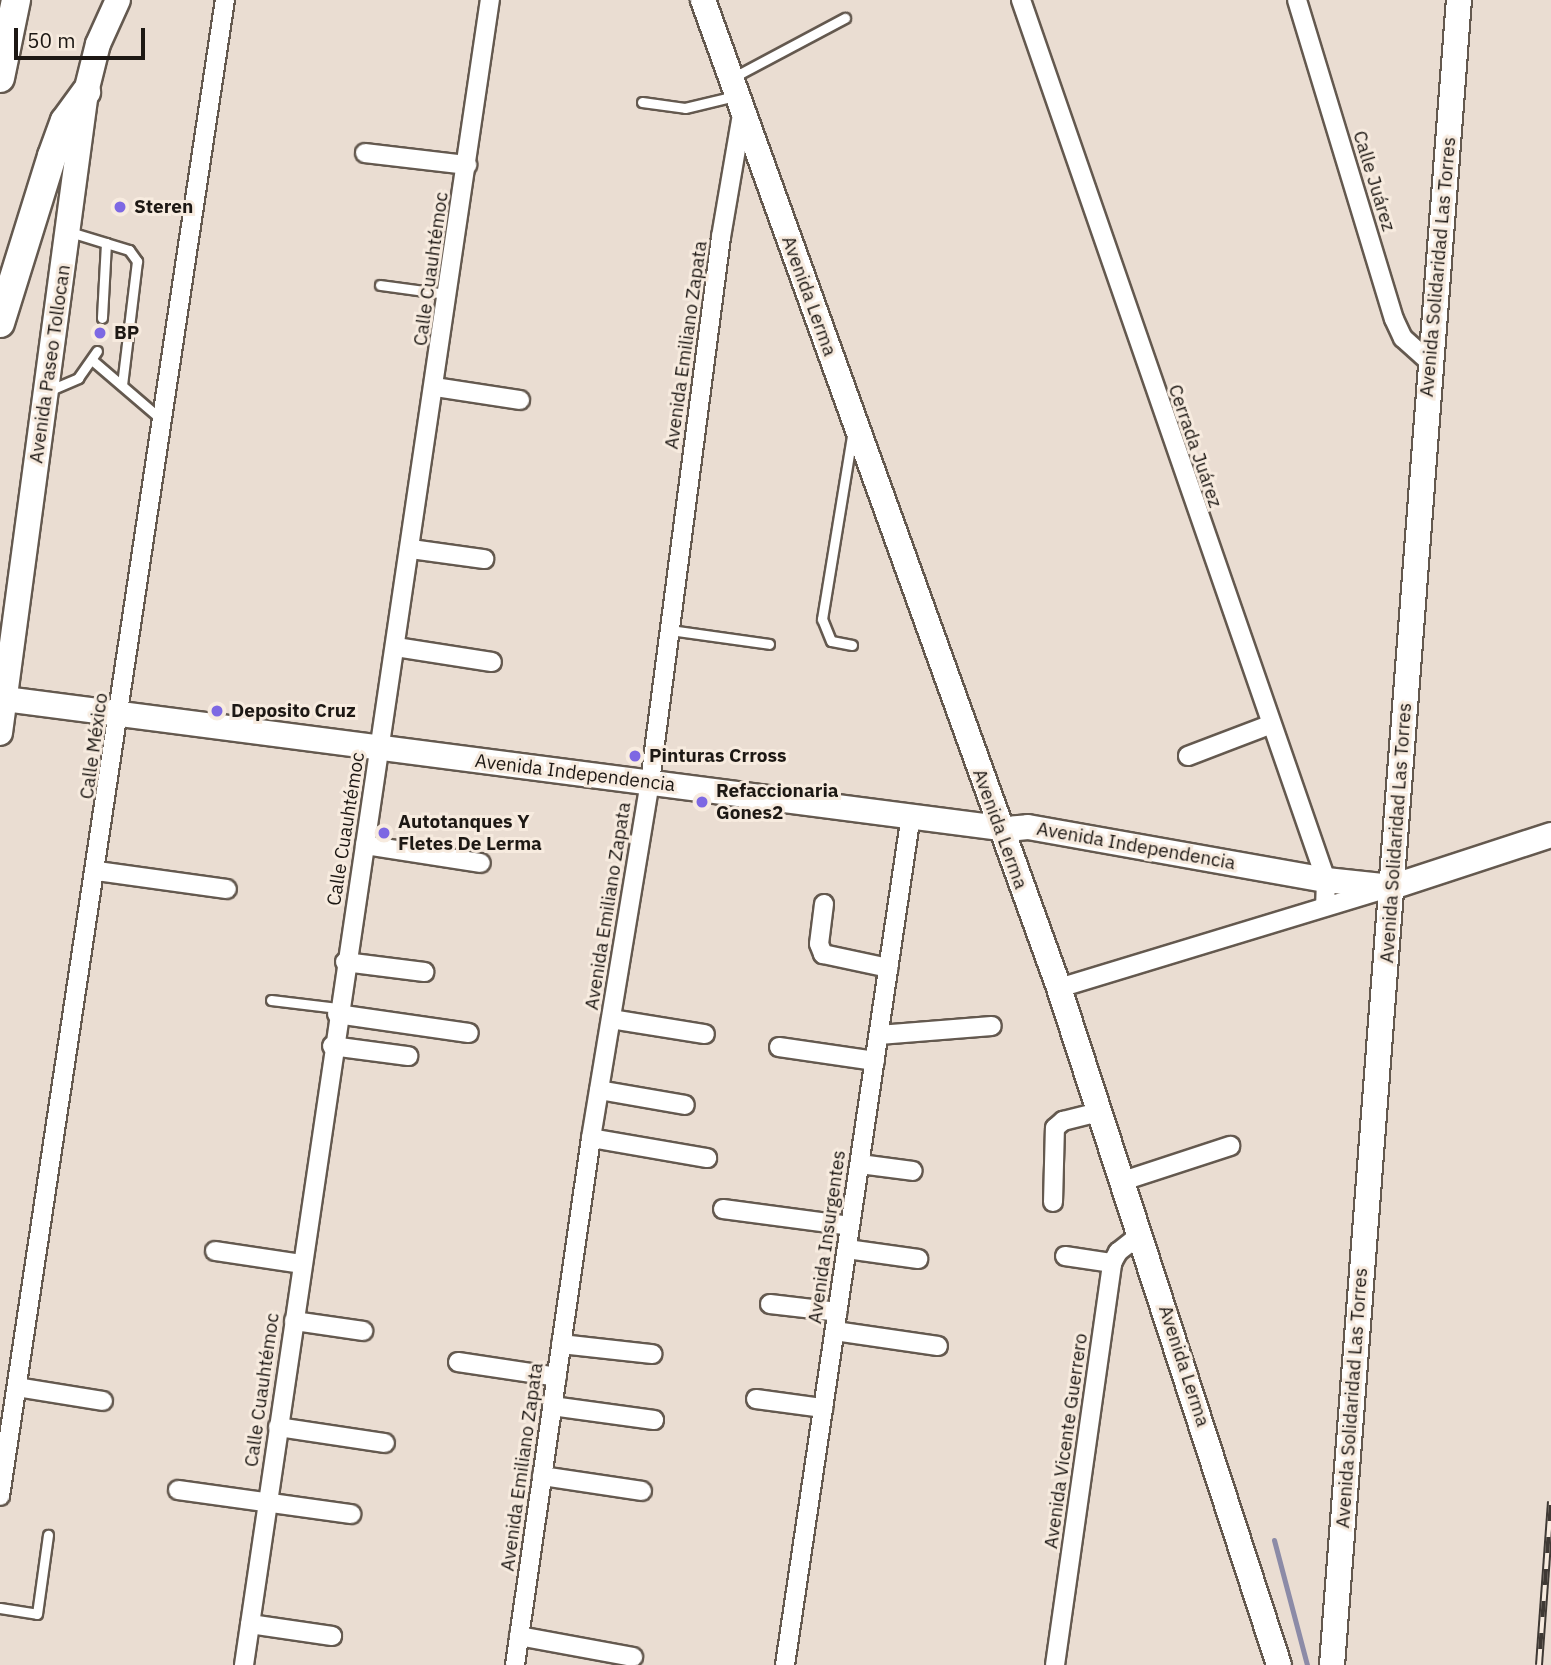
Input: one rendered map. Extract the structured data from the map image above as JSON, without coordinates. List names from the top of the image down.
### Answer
{
  "streets": {
    "main road": [
      "Avenida Solidaridad Las Torres",
      "Avenida Lerma",
      "Avenida Paseo Tollocan",
      "Avenida Independencia"
    ],
    "street": [
      "Calle Juárez",
      "Calle Cuauhtémoc",
      "Avenida Emiliano Zapata",
      "Cerrada Juárez",
      "Calle México",
      "Avenida Insurgentes",
      "Avenida Vicente Guerrero"
    ]
  },
  "crossings": [
    ["Calle Juárez", "Avenida Solidaridad Las Torres"],
    ["Avenida Solidaridad Las Torres", "Avenida Independencia"],
    ["Calle Cuauhtémoc", "Avenida Independencia"],
    ["Avenida Lerma", "Avenida Emiliano Zapata"],
    ["Avenida Lerma", "Avenida Independencia"],
    ["Avenida Emiliano Zapata", "Avenida Independencia"],
    ["Avenida Paseo Tollocan", "Avenida Independencia"],
    ["Cerrada Juárez", "Avenida Independencia"],
    ["Calle México", "Avenida Independencia"],
    ["Avenida Independencia", "Avenida Insurgentes"]
  ],
  "places": [
    "Steren",
    "BP",
    "Deposito Cruz",
    "Pinturas Crross",
    "Refaccionaria Gones2",
    "Autotanques Y Fletes De Lerma"
  ],
  "scale_bar": "50 m"
}
